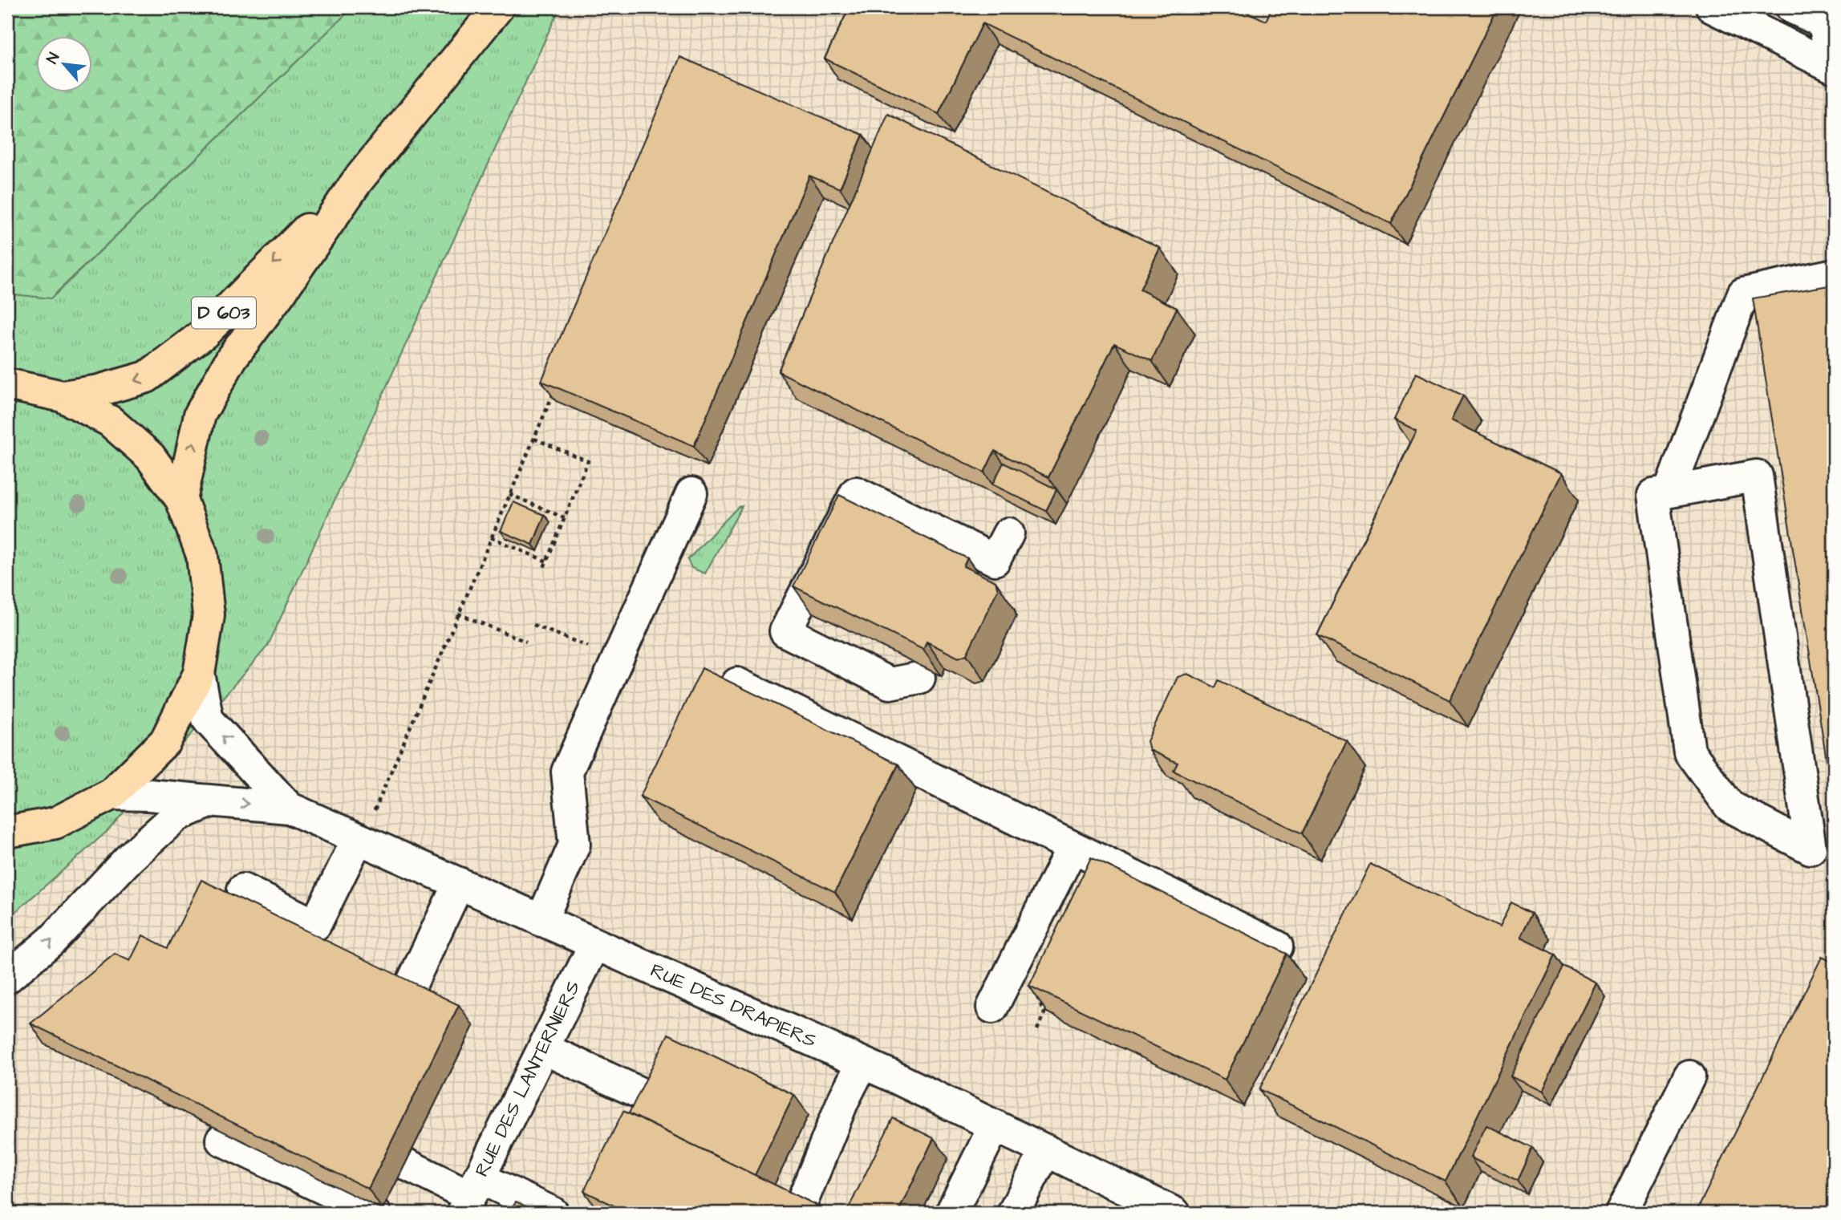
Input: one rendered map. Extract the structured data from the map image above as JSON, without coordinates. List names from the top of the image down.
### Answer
{
  "streets": {
    "main road": ["D 603"],
    "street": ["RUE DES DRAPIERS", "RUE DES LANTERNIERS"]
  },
  "crossings": [
    ["RUE DES DRAPIERS", "RUE DES LANTERNIERS"]
  ],
  "north": "top left"
}
